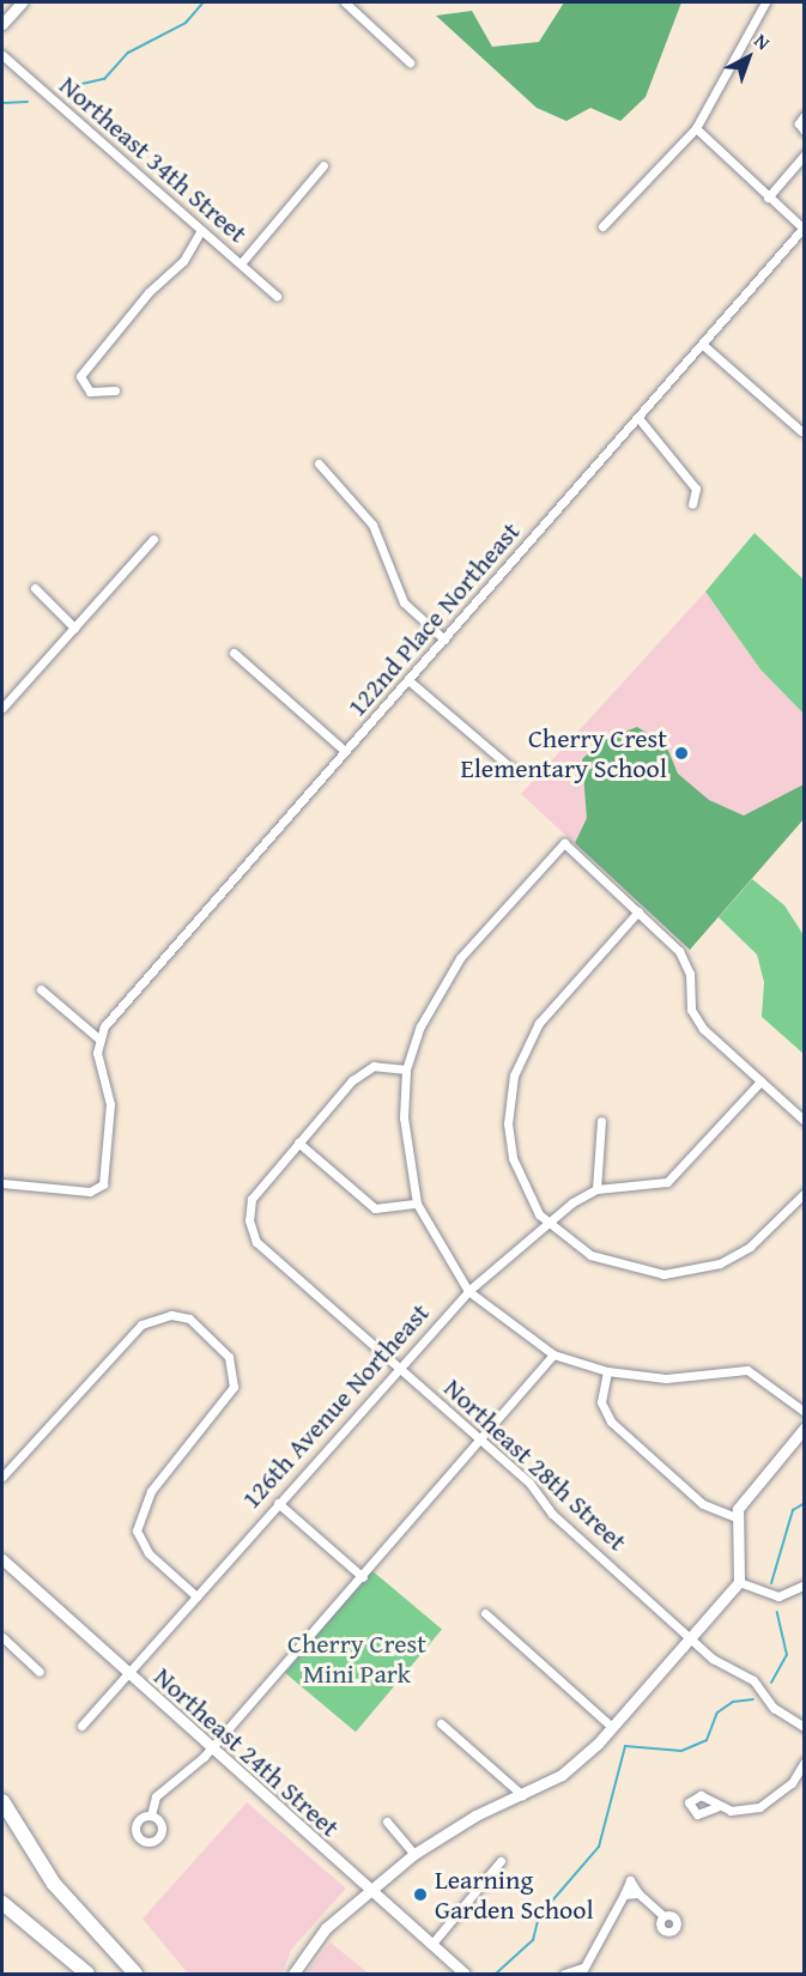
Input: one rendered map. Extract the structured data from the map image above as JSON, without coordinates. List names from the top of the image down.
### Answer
{
  "streets": {
    "street": [
      "Northeast 34th Street",
      "122nd Place Northeast",
      "126th Avenue Northeast",
      "Northeast 28th Street",
      "Northeast 24th Street"
    ]
  },
  "crossings": [
    ["126th Avenue Northeast", "Northeast 28th Street"],
    ["126th Avenue Northeast", "Northeast 24th Street"]
  ],
  "parks": ["Cherry Crest Mini Park"],
  "places": ["Cherry Crest Elementary School", "Learning Garden School"],
  "north": "top right"
}
